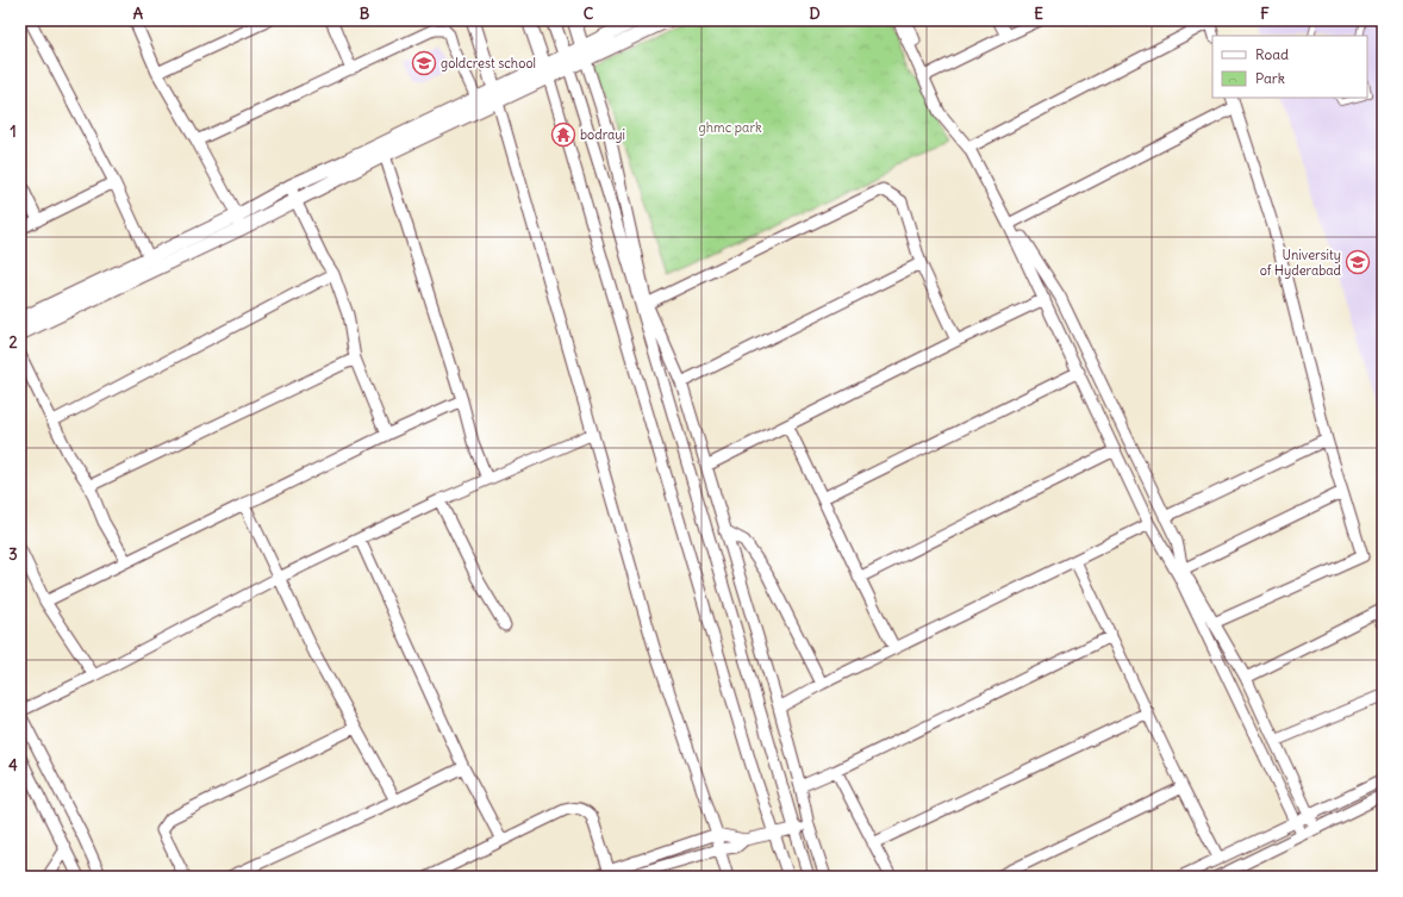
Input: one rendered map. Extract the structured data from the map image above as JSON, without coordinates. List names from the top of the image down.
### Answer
{
  "parks": ["ghmc park"],
  "places": {
    "school or university": ["goldcrest school", "University of Hyderabad"],
    "temple": ["bodrayi"]
  },
  "legend": ["Road", "Park"],
  "grid": {
    "columns": [
      "A",
      "B",
      "C",
      "D",
      "E",
      "F"
    ],
    "rows": [
      "1",
      "2",
      "3",
      "4"
    ]
  }
}
